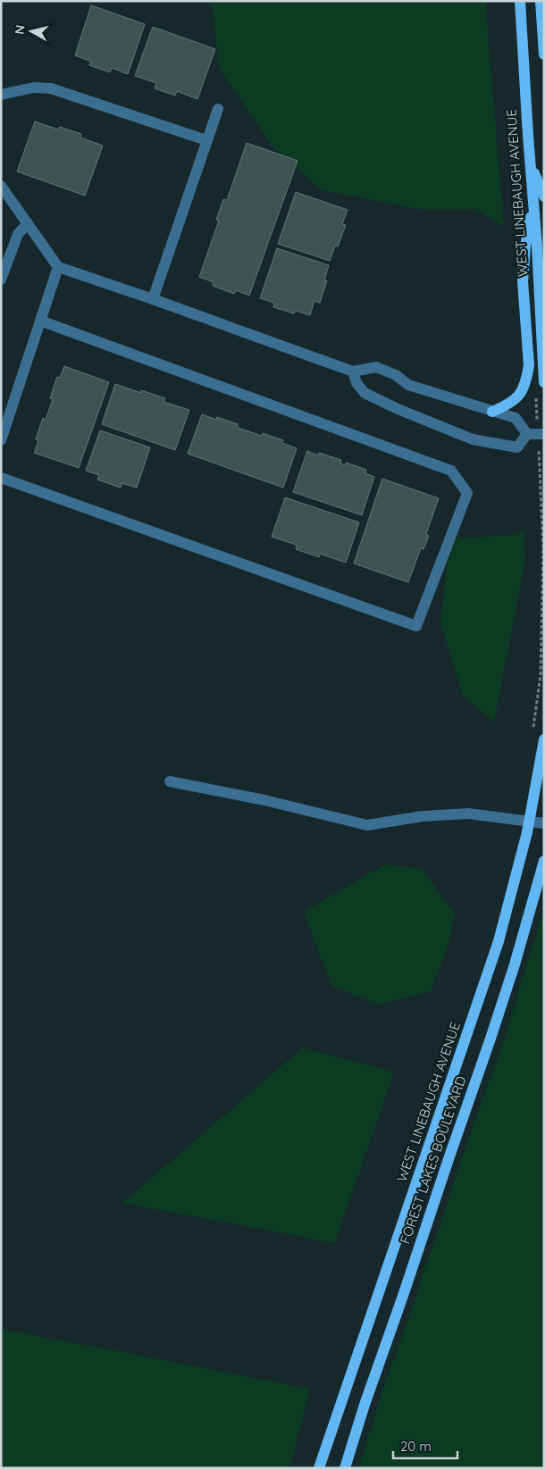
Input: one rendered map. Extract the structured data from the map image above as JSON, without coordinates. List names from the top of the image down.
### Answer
{
  "streets": {
    "main road": ["WEST LINEBAUGH AVENUE", "FOREST LAKES BOULEVARD"]
  },
  "scale_bar": "20 m",
  "north": "left"
}
